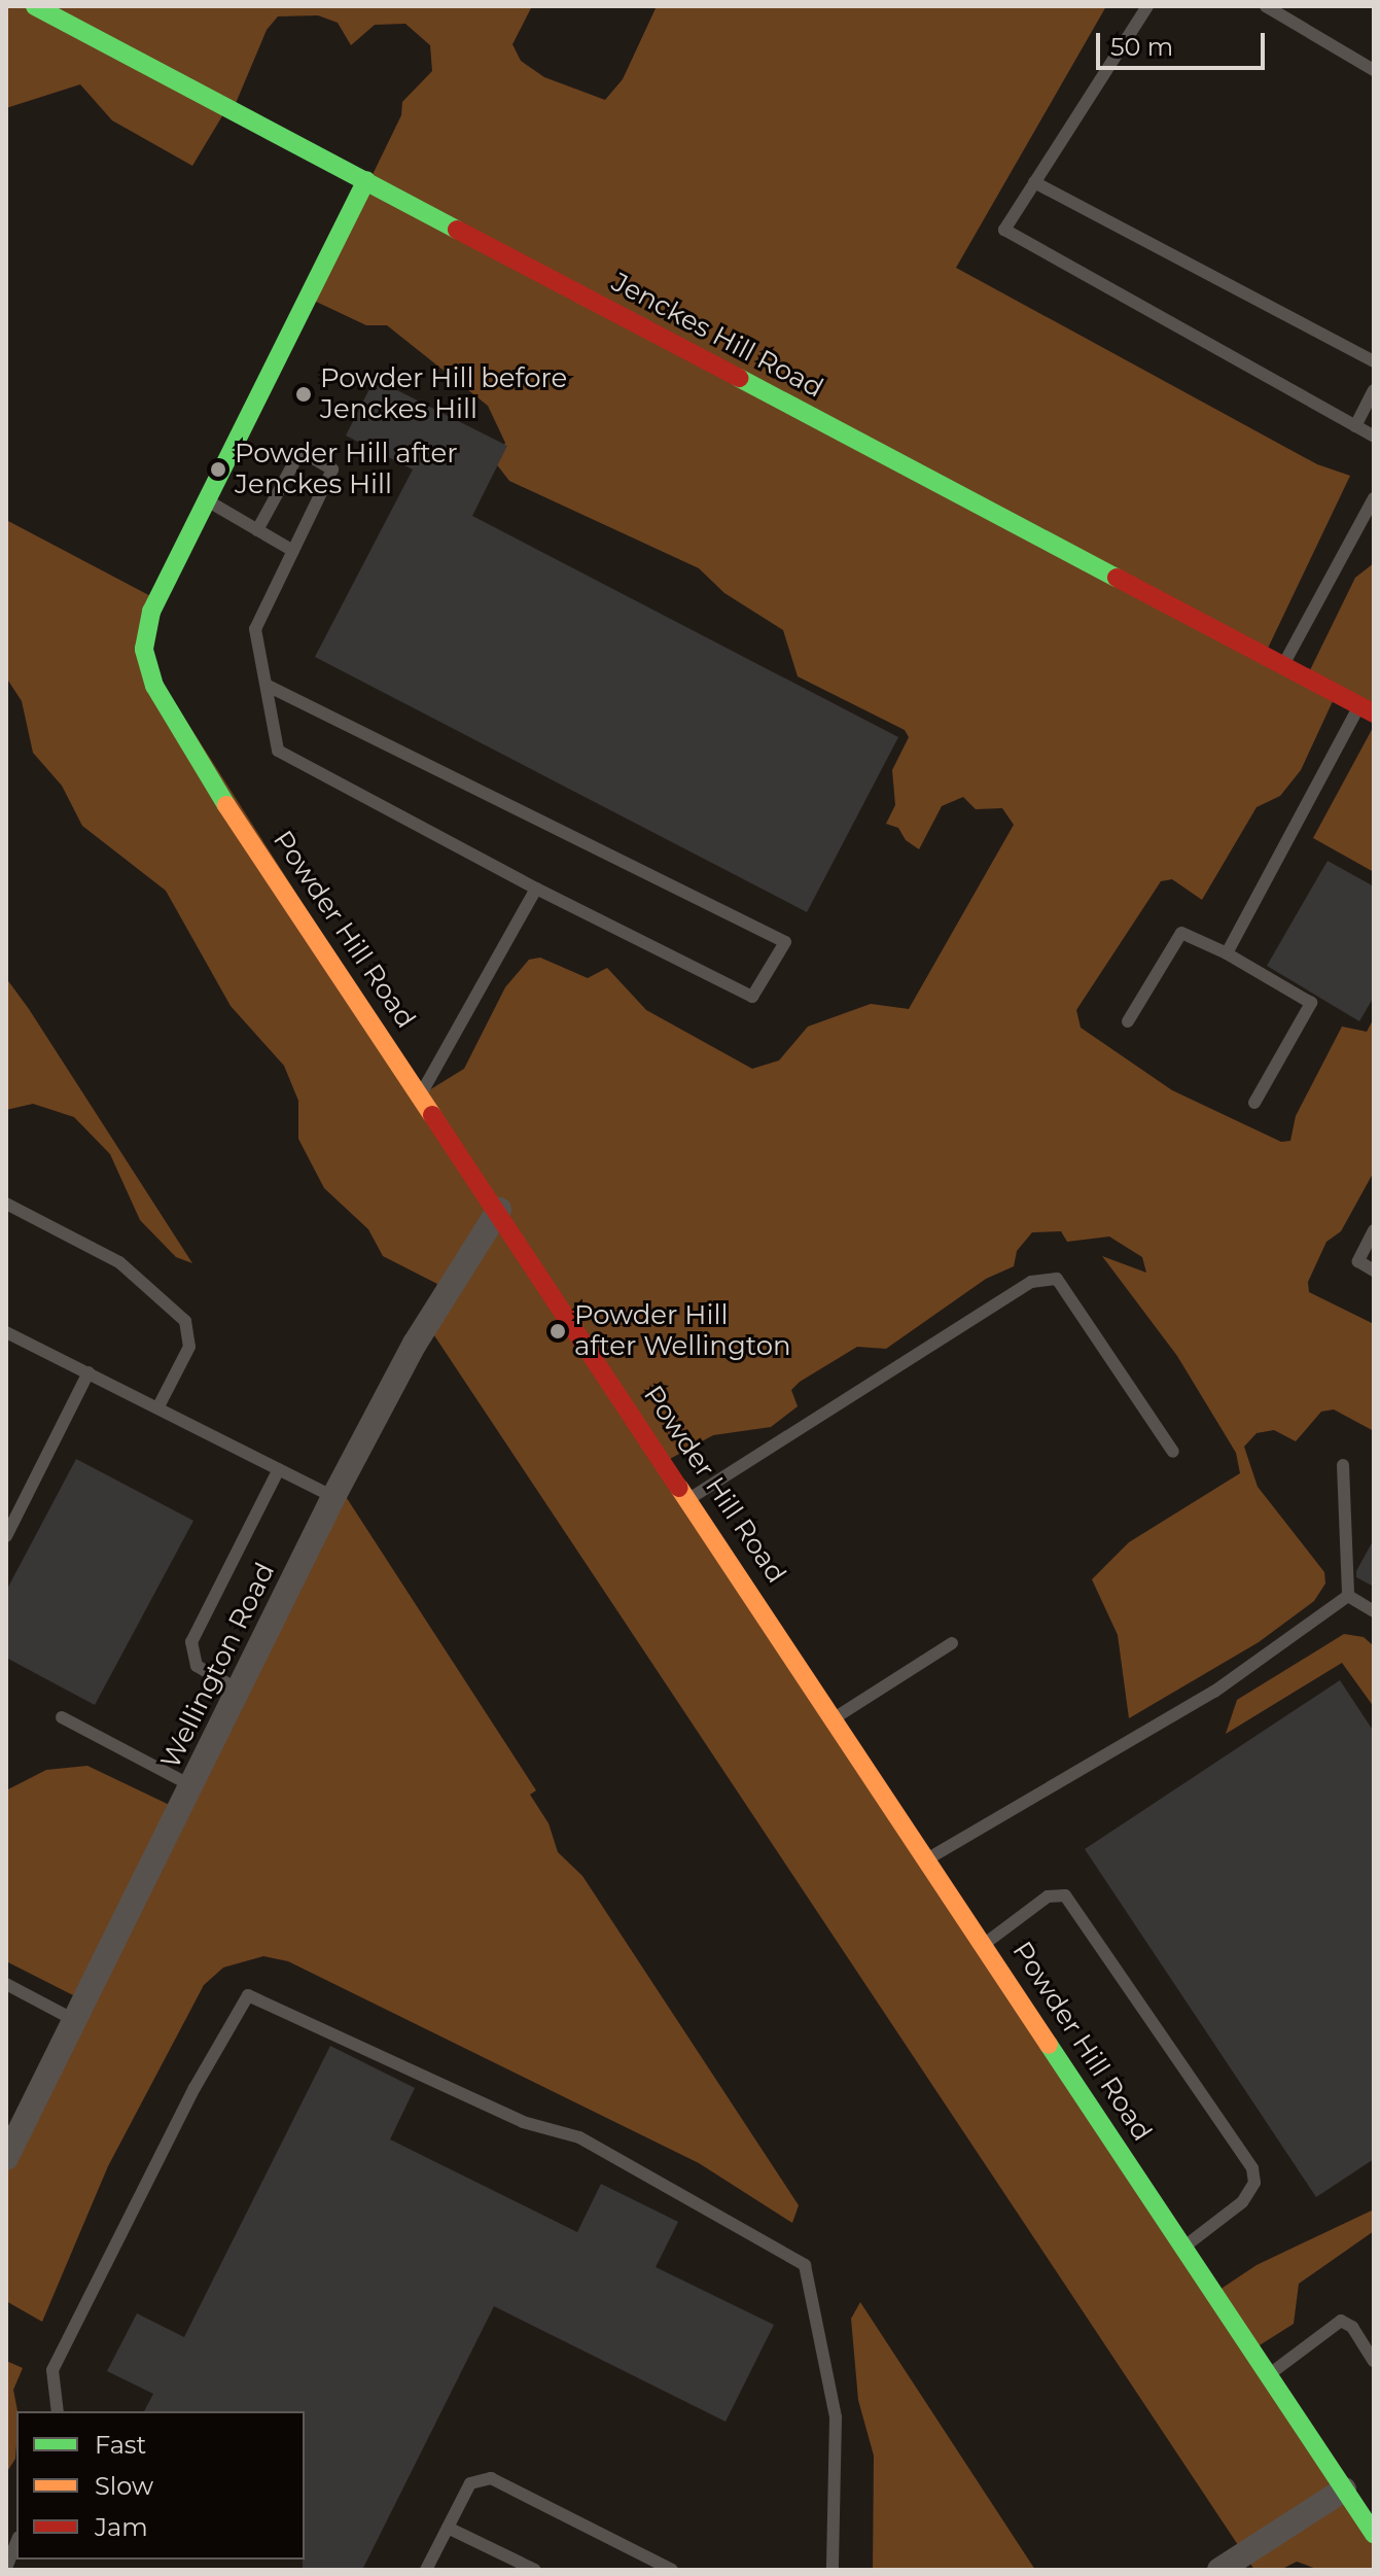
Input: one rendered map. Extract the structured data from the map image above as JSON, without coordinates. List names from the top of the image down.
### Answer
{
  "streets": {
    "street": ["Jenckes Hill Road", "Powder Hill Road", "Wellington Road"]
  },
  "crossings": [
    ["Jenckes Hill Road", "Powder Hill Road"],
    ["Powder Hill Road", "Wellington Road"]
  ],
  "places": ["Powder Hill before Jenckes Hill", "Powder Hill after Jenckes Hill", "Powder Hill after Wellington"],
  "legend": ["Fast", "Slow", "Jam"],
  "scale_bar": "50 m"
}
